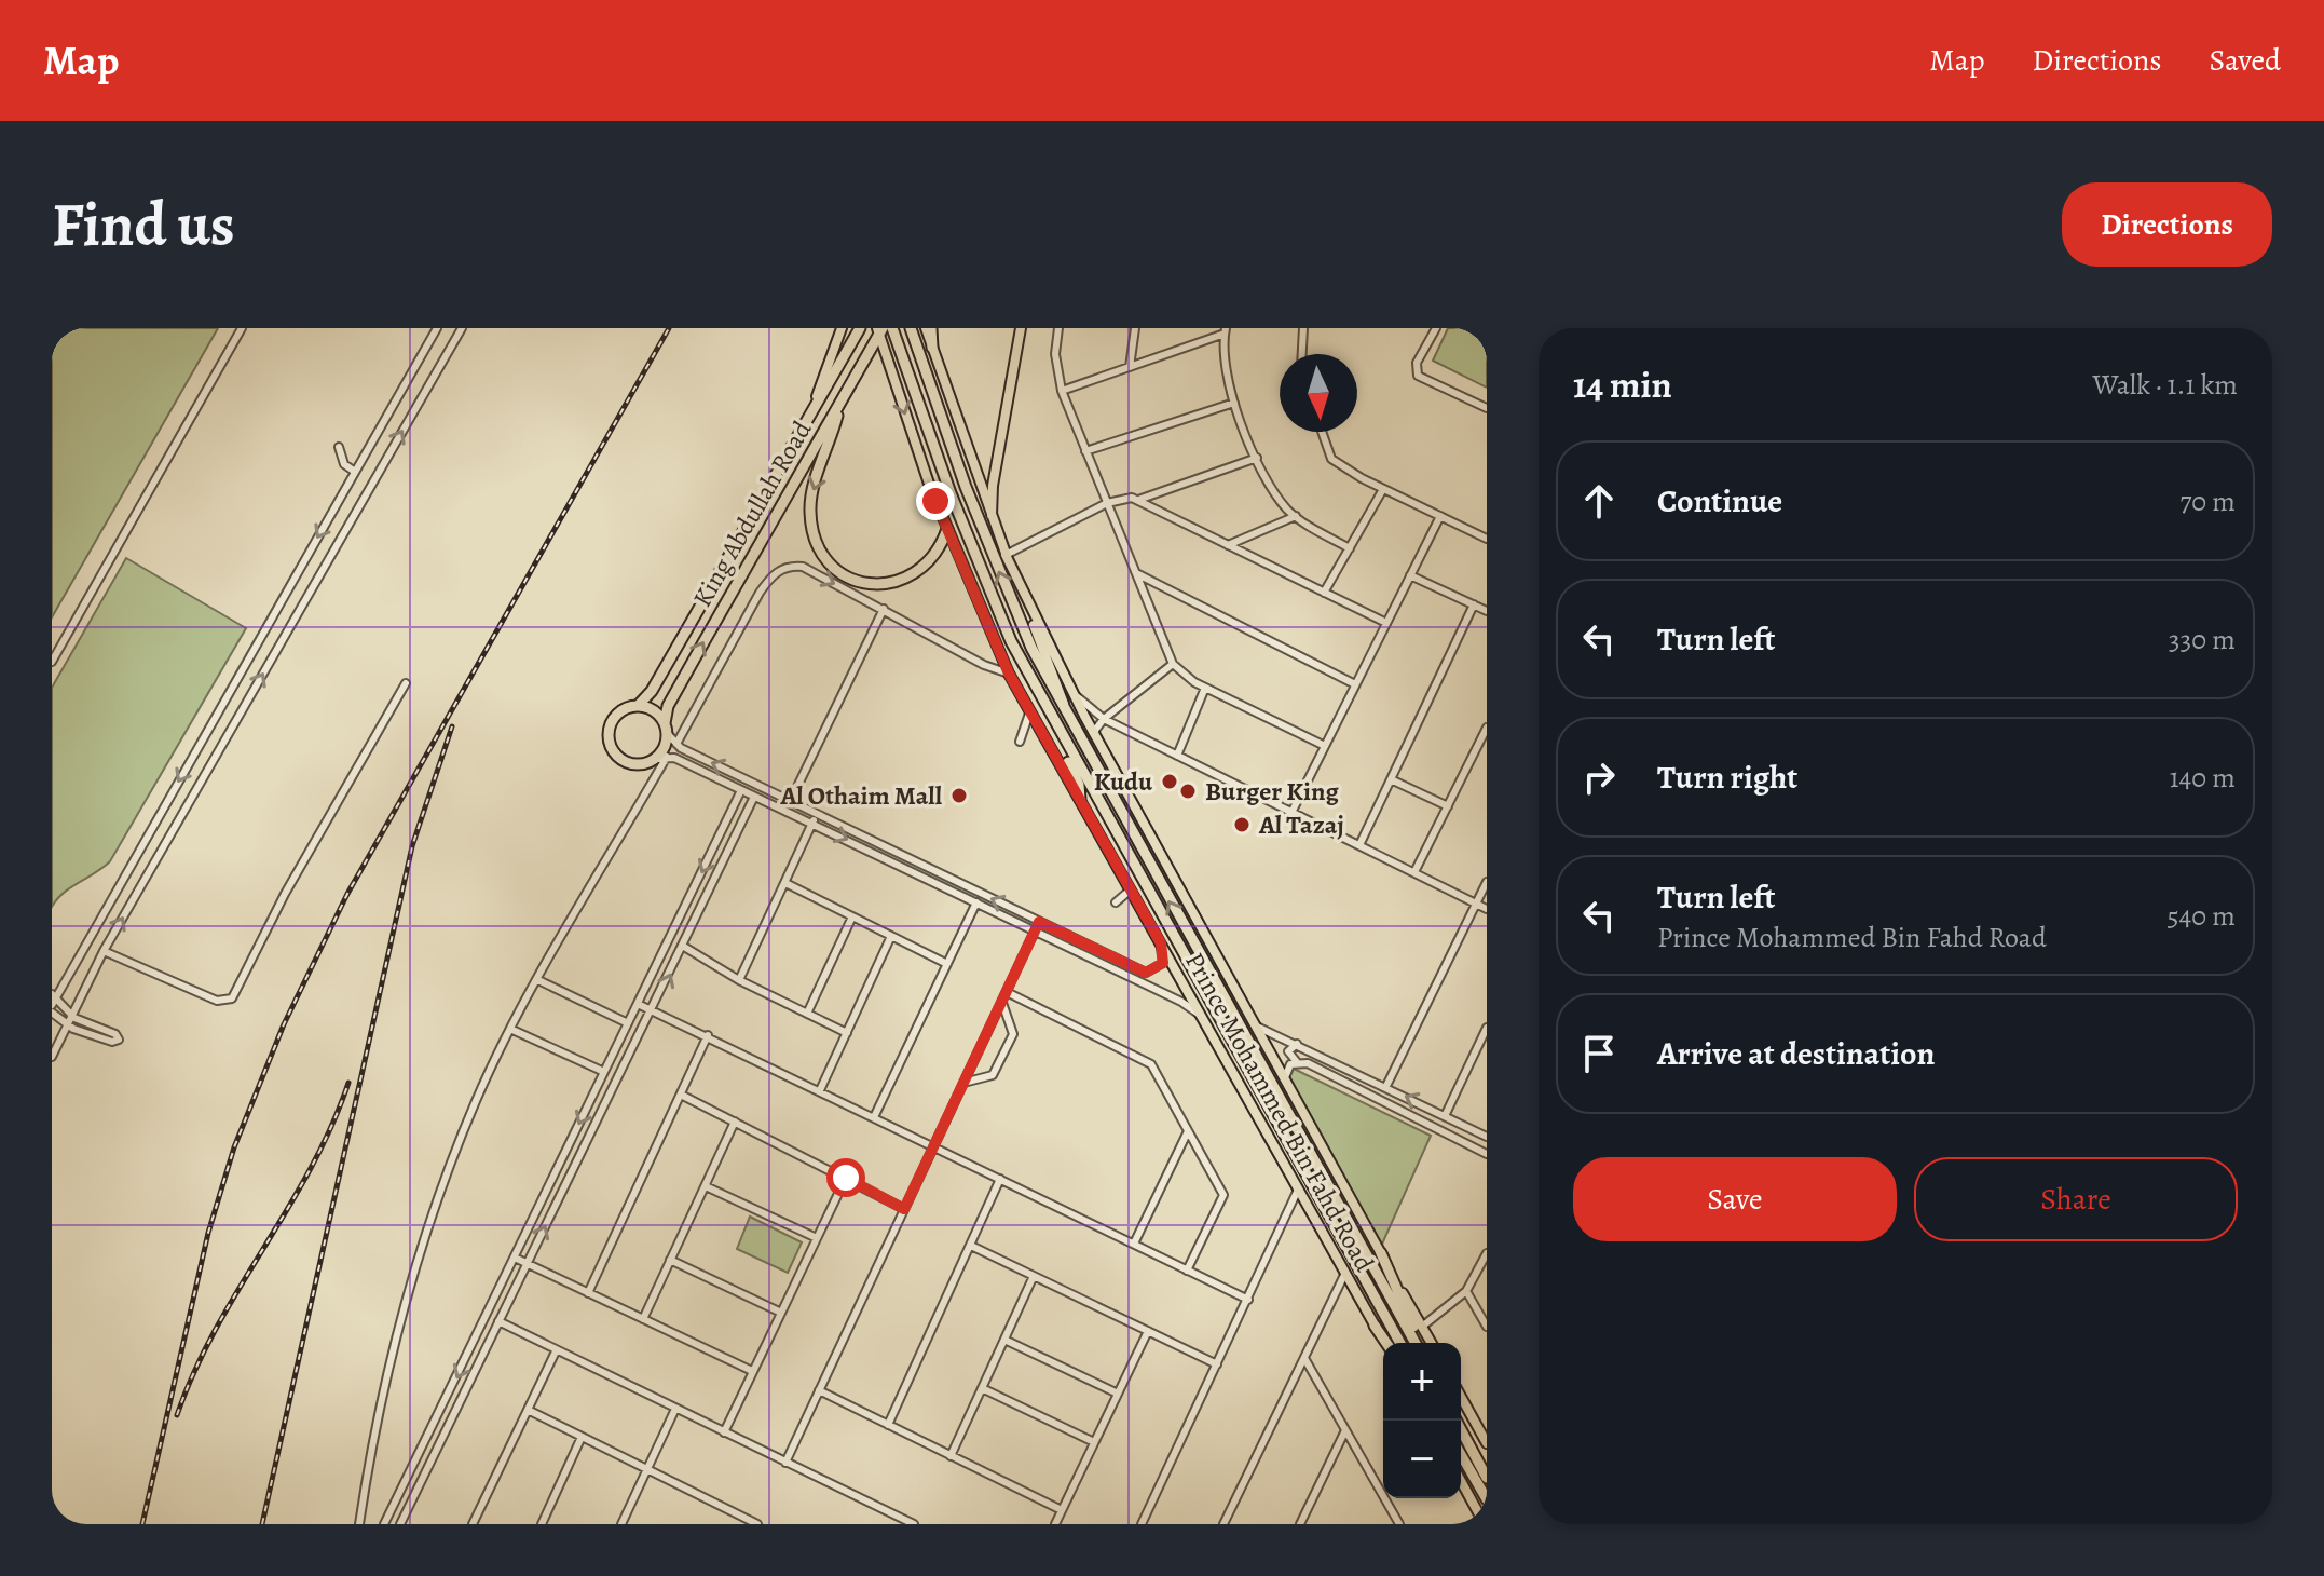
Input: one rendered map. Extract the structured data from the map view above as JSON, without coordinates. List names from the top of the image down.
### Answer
{
  "streets": {
    "highway": ["King Abdullah Road", "Prince Mohammed Bin Fahd Road"]
  },
  "crossings": [
    ["King Abdullah Road", "Prince Mohammed Bin Fahd Road"]
  ],
  "places": [
    "Kudu",
    "Burger King",
    "Al Othaim Mall",
    "Al Tazaj"
  ],
  "north": "bottom",
  "page": {
    "header": "Map",
    "nav": ["Map", "Directions", "Saved"],
    "buttons": [
      "Directions",
      ["Save", "Share"]
    ],
    "title": "Find us",
    "heading": ["14 min", "Walk · 1.1 km"],
    "list": [
      ["Continue", "70 m"],
      ["Turn left", "330 m"],
      ["Turn right", "140 m"],
      ["Turn left", "Prince Mohammed Bin Fahd Road", "540 m"],
      "Arrive at destination"
    ],
    "map_buttons": ["+", "−"]
  }
}
